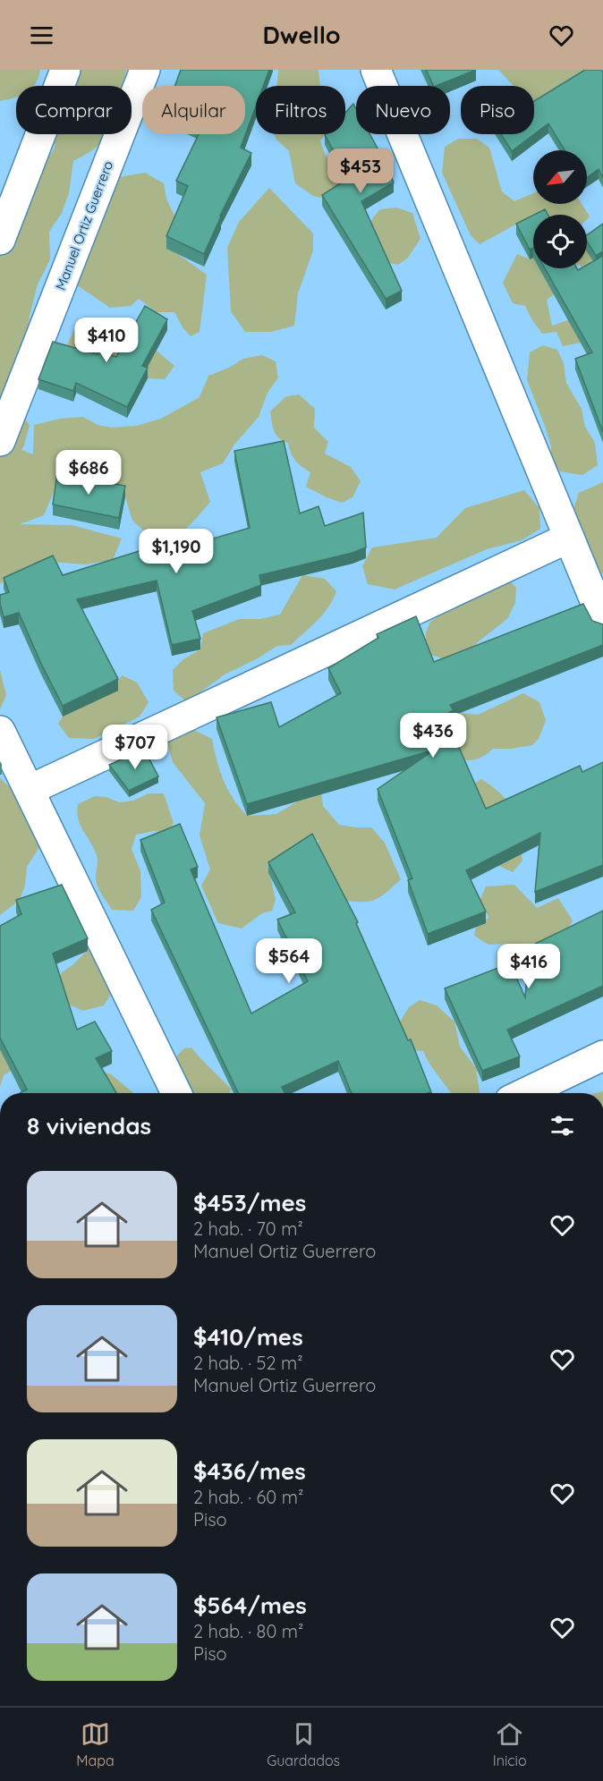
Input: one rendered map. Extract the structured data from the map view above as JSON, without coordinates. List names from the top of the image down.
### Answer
{
  "streets": {
    "street": ["Manuel Ortiz Guerrero"]
  },
  "north": "bottom left",
  "page": {
    "header": "Dwello",
    "chip": [
      "Comprar",
      "Alquilar",
      "Filtros",
      "Nuevo",
      "Piso"
    ],
    "price": [
      "$453",
      "$410",
      "$686",
      "$1,190",
      "$436",
      "$707",
      "$564",
      "$416"
    ],
    "heading": "8 viviendas",
    "list": [
      {
        "name": "$453/mes",
        "note": "2 hab. · 70 m² · Manuel Ortiz Guerrero"
      },
      {
        "name": "$410/mes",
        "note": "2 hab. · 52 m² · Manuel Ortiz Guerrero"
      },
      {
        "name": "$436/mes",
        "note": "2 hab. · 60 m² · Piso"
      },
      {
        "name": "$564/mes",
        "note": "2 hab. · 80 m² · Piso"
      }
    ],
    "tabs": ["Mapa", "Guardados", "Inicio"]
  }
}
